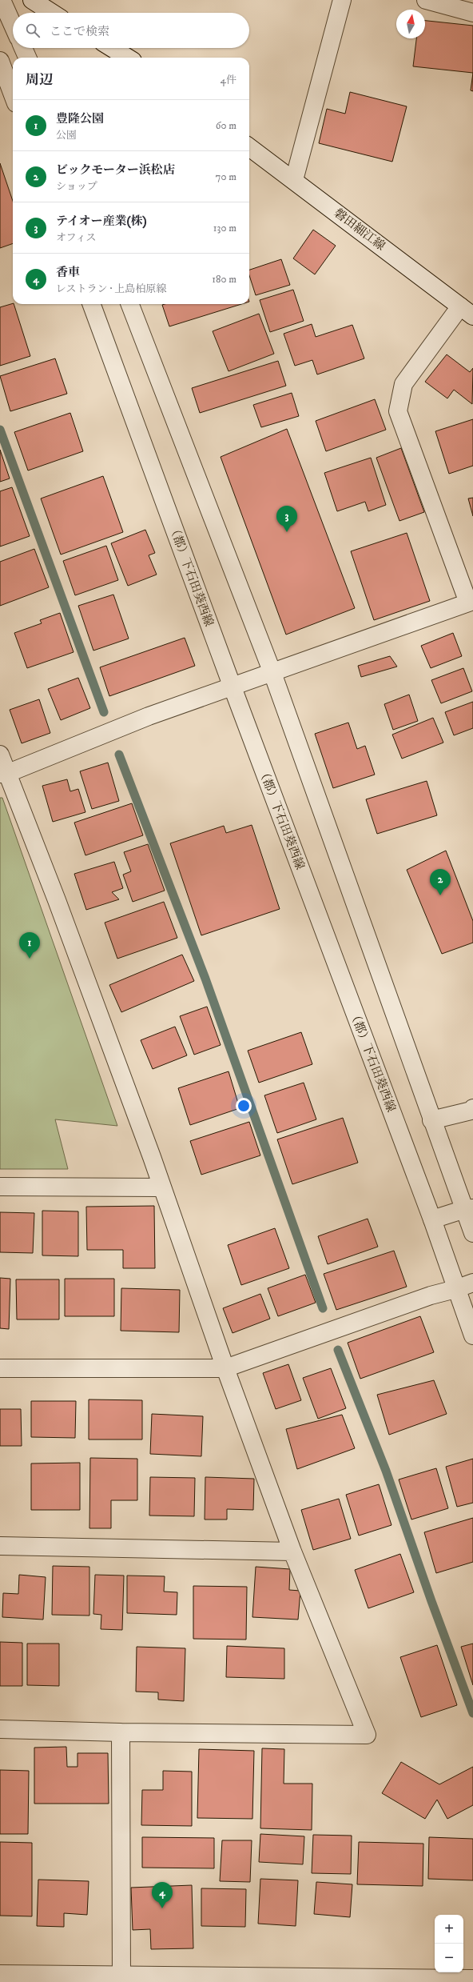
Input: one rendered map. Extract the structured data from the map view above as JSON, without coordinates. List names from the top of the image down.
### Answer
{
  "streets": {
    "street": ["磐田細江線", "（都）下石田葵西線"]
  },
  "north": "top",
  "page": {
    "search": "ここで検索",
    "heading": ["周辺", "4件"],
    "list": [
      {
        "mark": "1",
        "name": "豊隆公園",
        "note": "公園",
        "value": "60 m"
      },
      {
        "mark": "2",
        "name": "ビックモーター浜松店",
        "note": "ショップ",
        "value": "70 m"
      },
      {
        "mark": "3",
        "name": "テイオー産業(株)",
        "note": "オフィス",
        "value": "130 m"
      },
      {
        "mark": "4",
        "name": "香車",
        "note": "レストラン · 上島柏原線",
        "value": "180 m"
      }
    ],
    "pins": [
      "3",
      "2",
      "1",
      "4"
    ],
    "map_buttons": ["+", "−"]
  }
}
